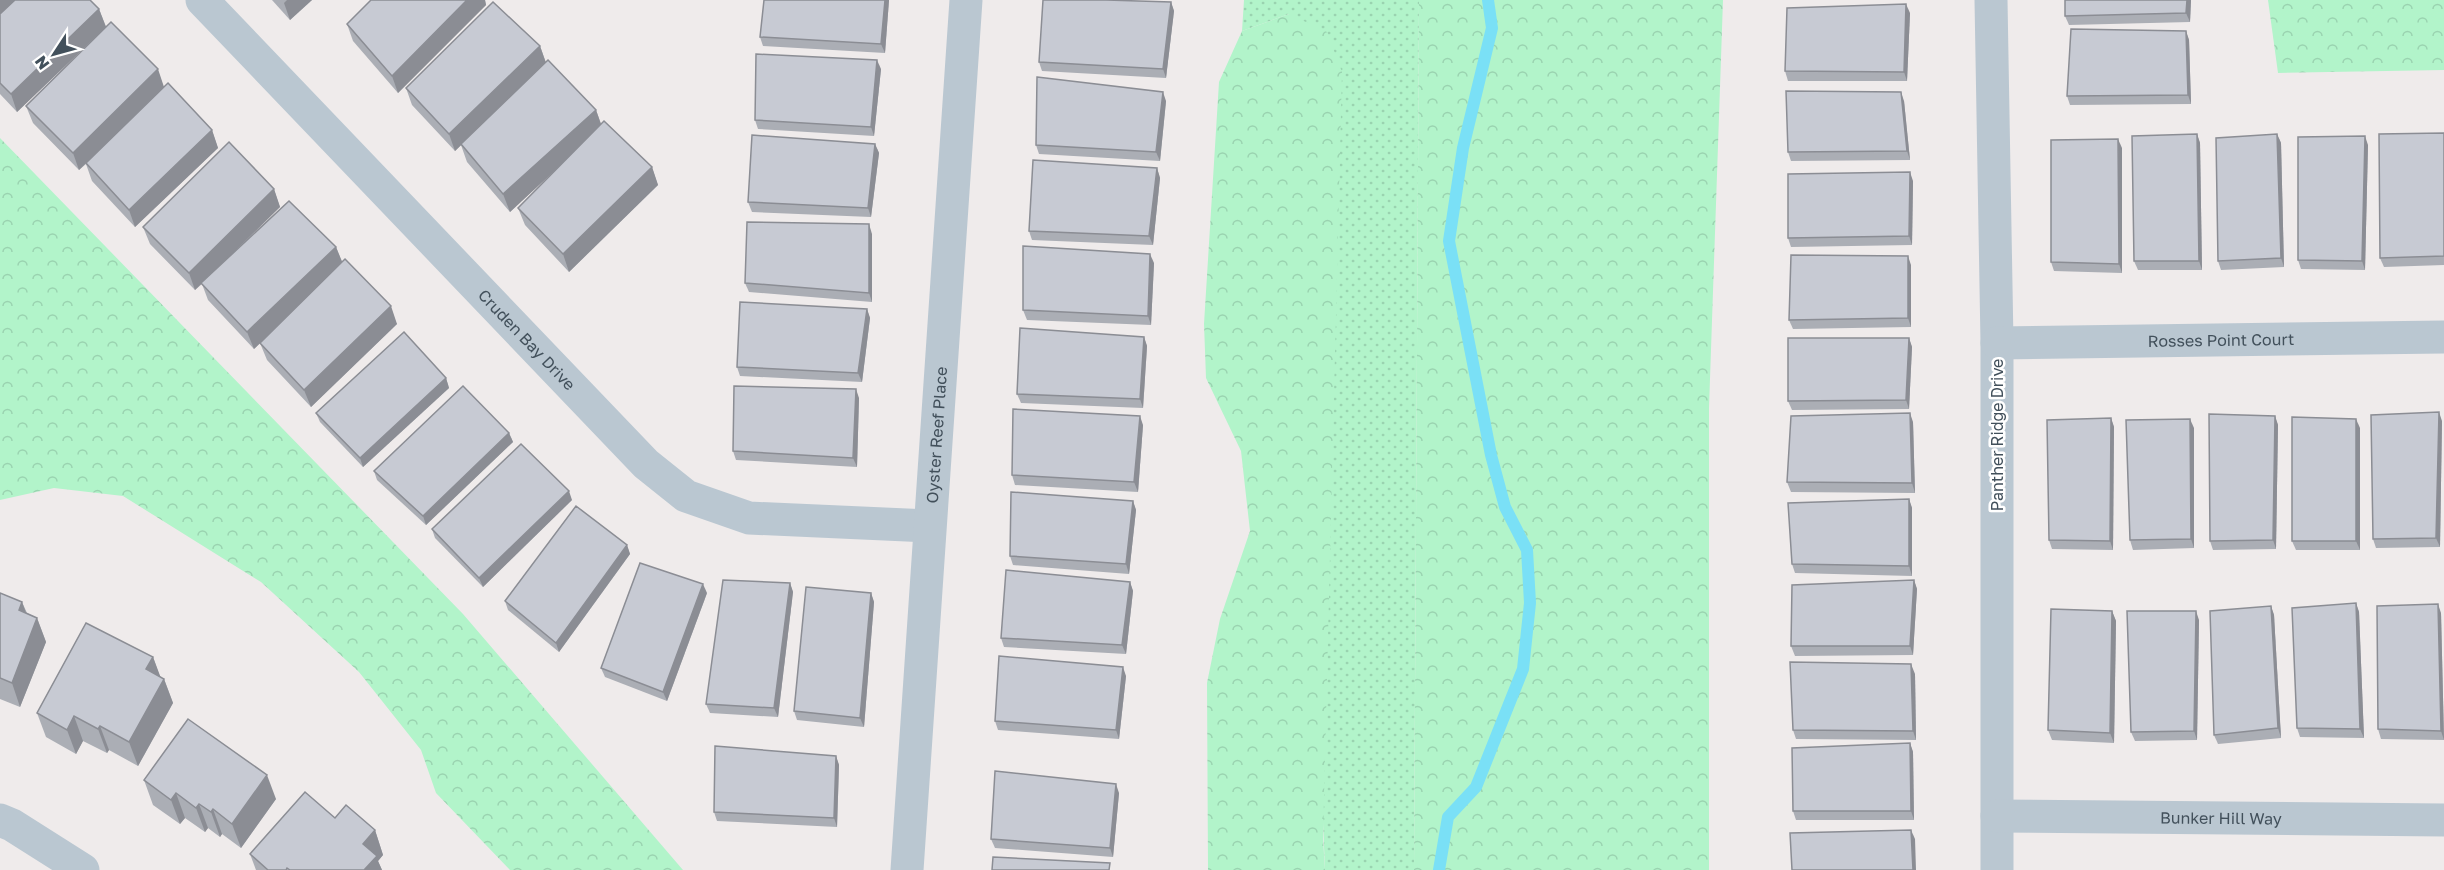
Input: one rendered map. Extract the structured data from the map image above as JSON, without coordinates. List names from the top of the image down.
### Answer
{
  "streets": {
    "street": [
      "Cruden Bay Drive",
      "Rosses Point Court",
      "Oyster Reef Place",
      "Panther Ridge Drive",
      "Bunker Hill Way"
    ]
  },
  "crossings": [
    ["Cruden Bay Drive", "Oyster Reef Place"],
    ["Rosses Point Court", "Panther Ridge Drive"],
    ["Panther Ridge Drive", "Bunker Hill Way"]
  ],
  "north": "bottom left"
}
